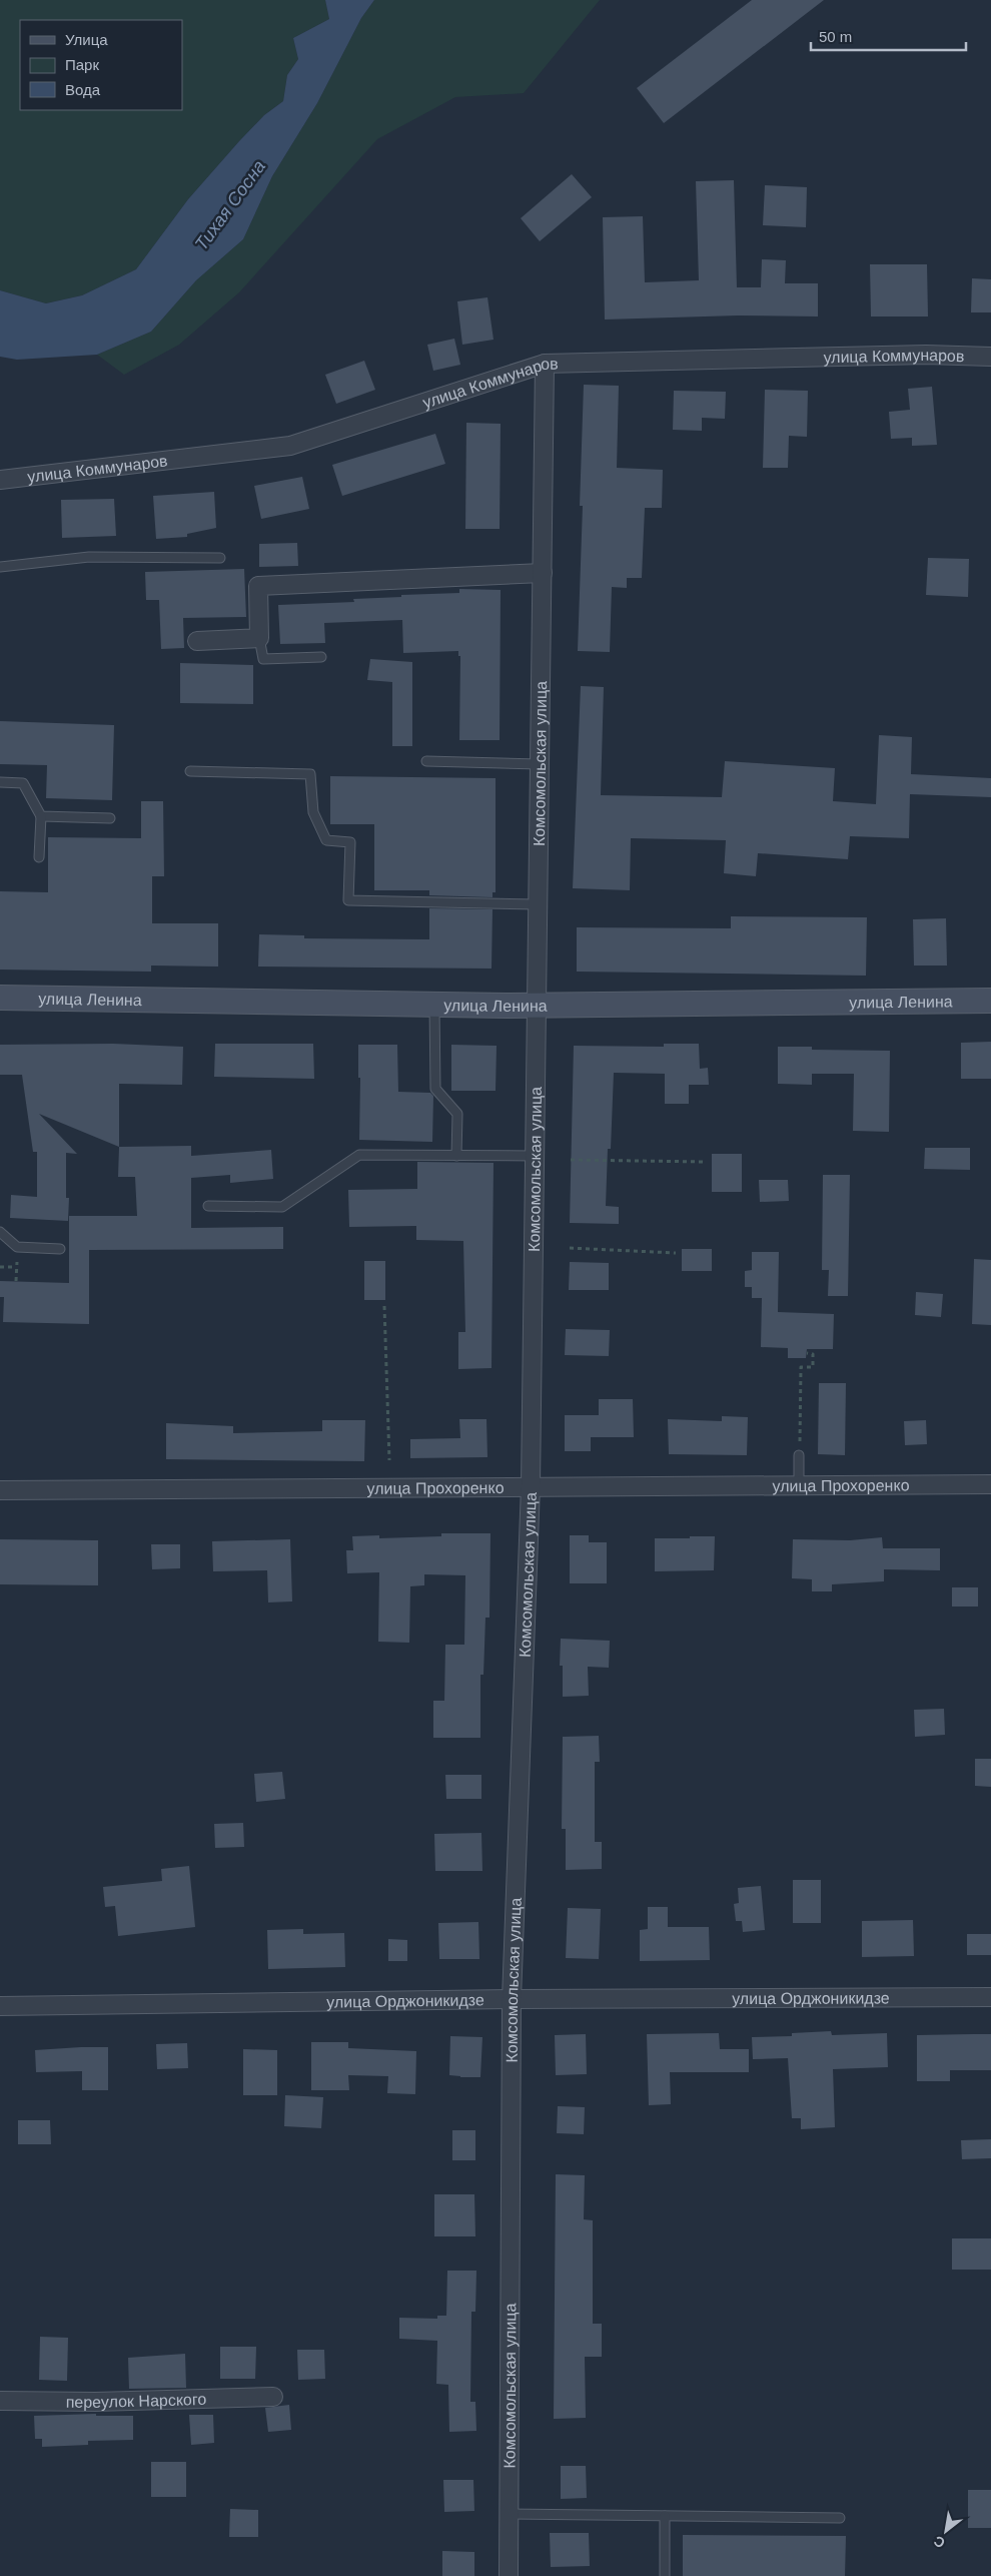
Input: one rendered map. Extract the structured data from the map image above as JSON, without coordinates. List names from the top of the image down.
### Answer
{
  "streets": {
    "main road": ["улица Ленина"],
    "street": [
      "улица Коммунаров",
      "Комсомольская улица",
      "улица Прохоренко",
      "улица Орджоникидзе",
      "переулок Нарского"
    ]
  },
  "crossings": [
    ["улица Коммунаров", "Комсомольская улица"],
    ["Комсомольская улица", "улица Ленина"],
    ["Комсомольская улица", "улица Прохоренко"],
    ["Комсомольская улица", "улица Орджоникидзе"]
  ],
  "water": ["Тихая Сосна"],
  "legend": ["Улица", "Парк", "Вода"],
  "scale_bar": "50 m",
  "north": "bottom left"
}
